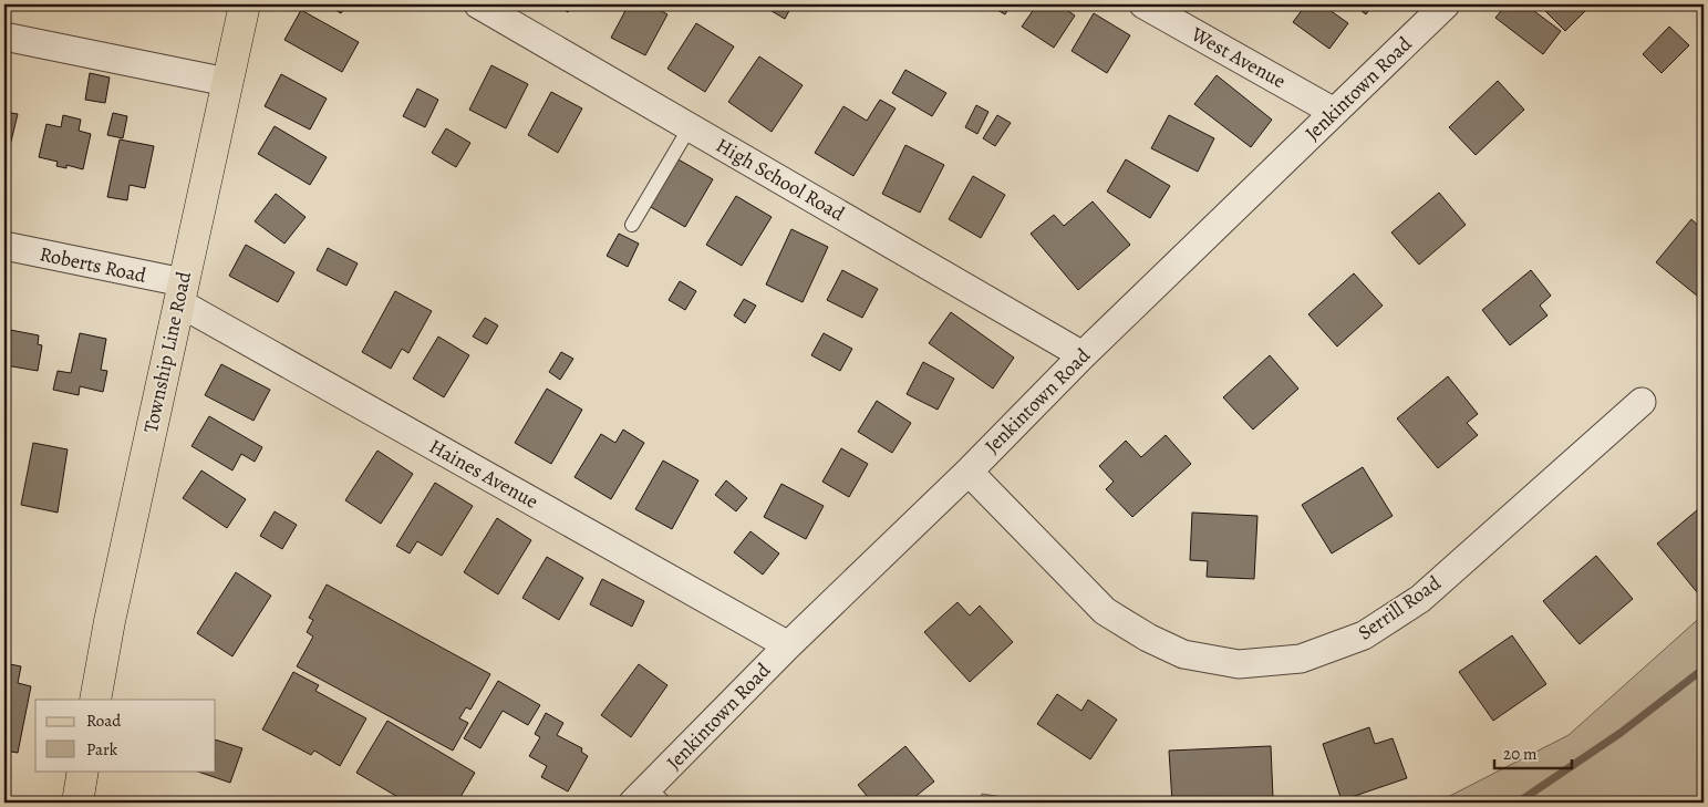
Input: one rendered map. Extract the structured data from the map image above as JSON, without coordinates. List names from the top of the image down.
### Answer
{
  "streets": {
    "main road": ["Township Line Road"],
    "street": [
      "West Avenue",
      "Jenkintown Road",
      "High School Road",
      "Roberts Road",
      "Haines Avenue",
      "Serrill Road"
    ]
  },
  "crossings": [
    ["West Avenue", "Jenkintown Road"],
    ["Jenkintown Road", "High School Road"],
    ["Jenkintown Road", "Haines Avenue"],
    ["Jenkintown Road", "Serrill Road"],
    ["Roberts Road", "Township Line Road"],
    ["Roberts Road", "Haines Avenue"],
    ["Township Line Road", "Haines Avenue"]
  ],
  "legend": ["Road", "Park"],
  "scale_bar": "20 m"
}
